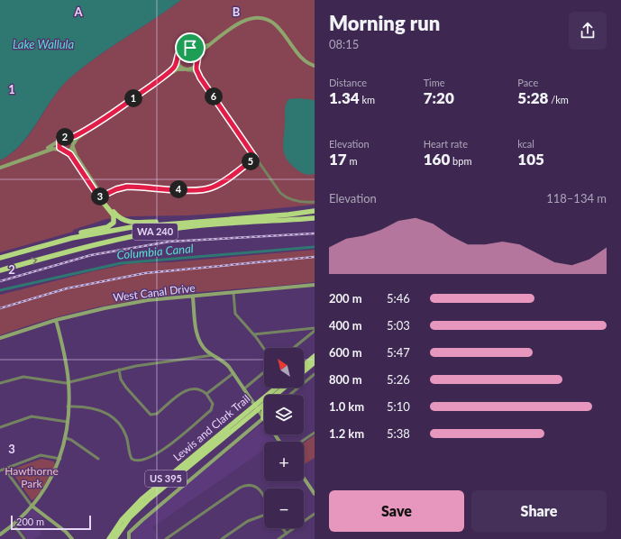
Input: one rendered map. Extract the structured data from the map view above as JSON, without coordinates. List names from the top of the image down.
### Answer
{
  "streets": {
    "highway": ["WA 240", "Lewis and Clark Trail", "US 395"],
    "street": ["West Canal Drive"]
  },
  "water": ["Lake Wallula", "Columbia Canal"],
  "parks": ["Hawthorne Park"],
  "scale_bar": "200 m",
  "north": "top left",
  "page": {
    "heading": ["Morning run", "08:15"],
    "stats": [
      ["Distance", "1.34 km"],
      ["Time", "7:20"],
      ["Pace", "5:28 /km"],
      ["Elevation", "17 m"],
      ["Heart rate", "160 bpm"],
      ["kcal", "105"]
    ],
    "pins": [
      "6",
      "1",
      "2",
      "5",
      "4",
      "3"
    ],
    "chart": ["Elevation", "118–134 m"],
    "list": [
      {
        "name": "200 m",
        "note": "5:46"
      },
      {
        "name": "400 m",
        "note": "5:03"
      },
      {
        "name": "600 m",
        "note": "5:47"
      },
      {
        "name": "800 m",
        "note": "5:26"
      },
      {
        "name": "1.0 km",
        "note": "5:10"
      },
      {
        "name": "1.2 km",
        "note": "5:38"
      }
    ],
    "map_buttons": ["+", "−"],
    "buttons": ["Save", "Share"],
    "scale": "200 m"
  },
  "grid": {
    "columns": ["A", "B"],
    "rows": ["1", "2", "3"]
  }
}
